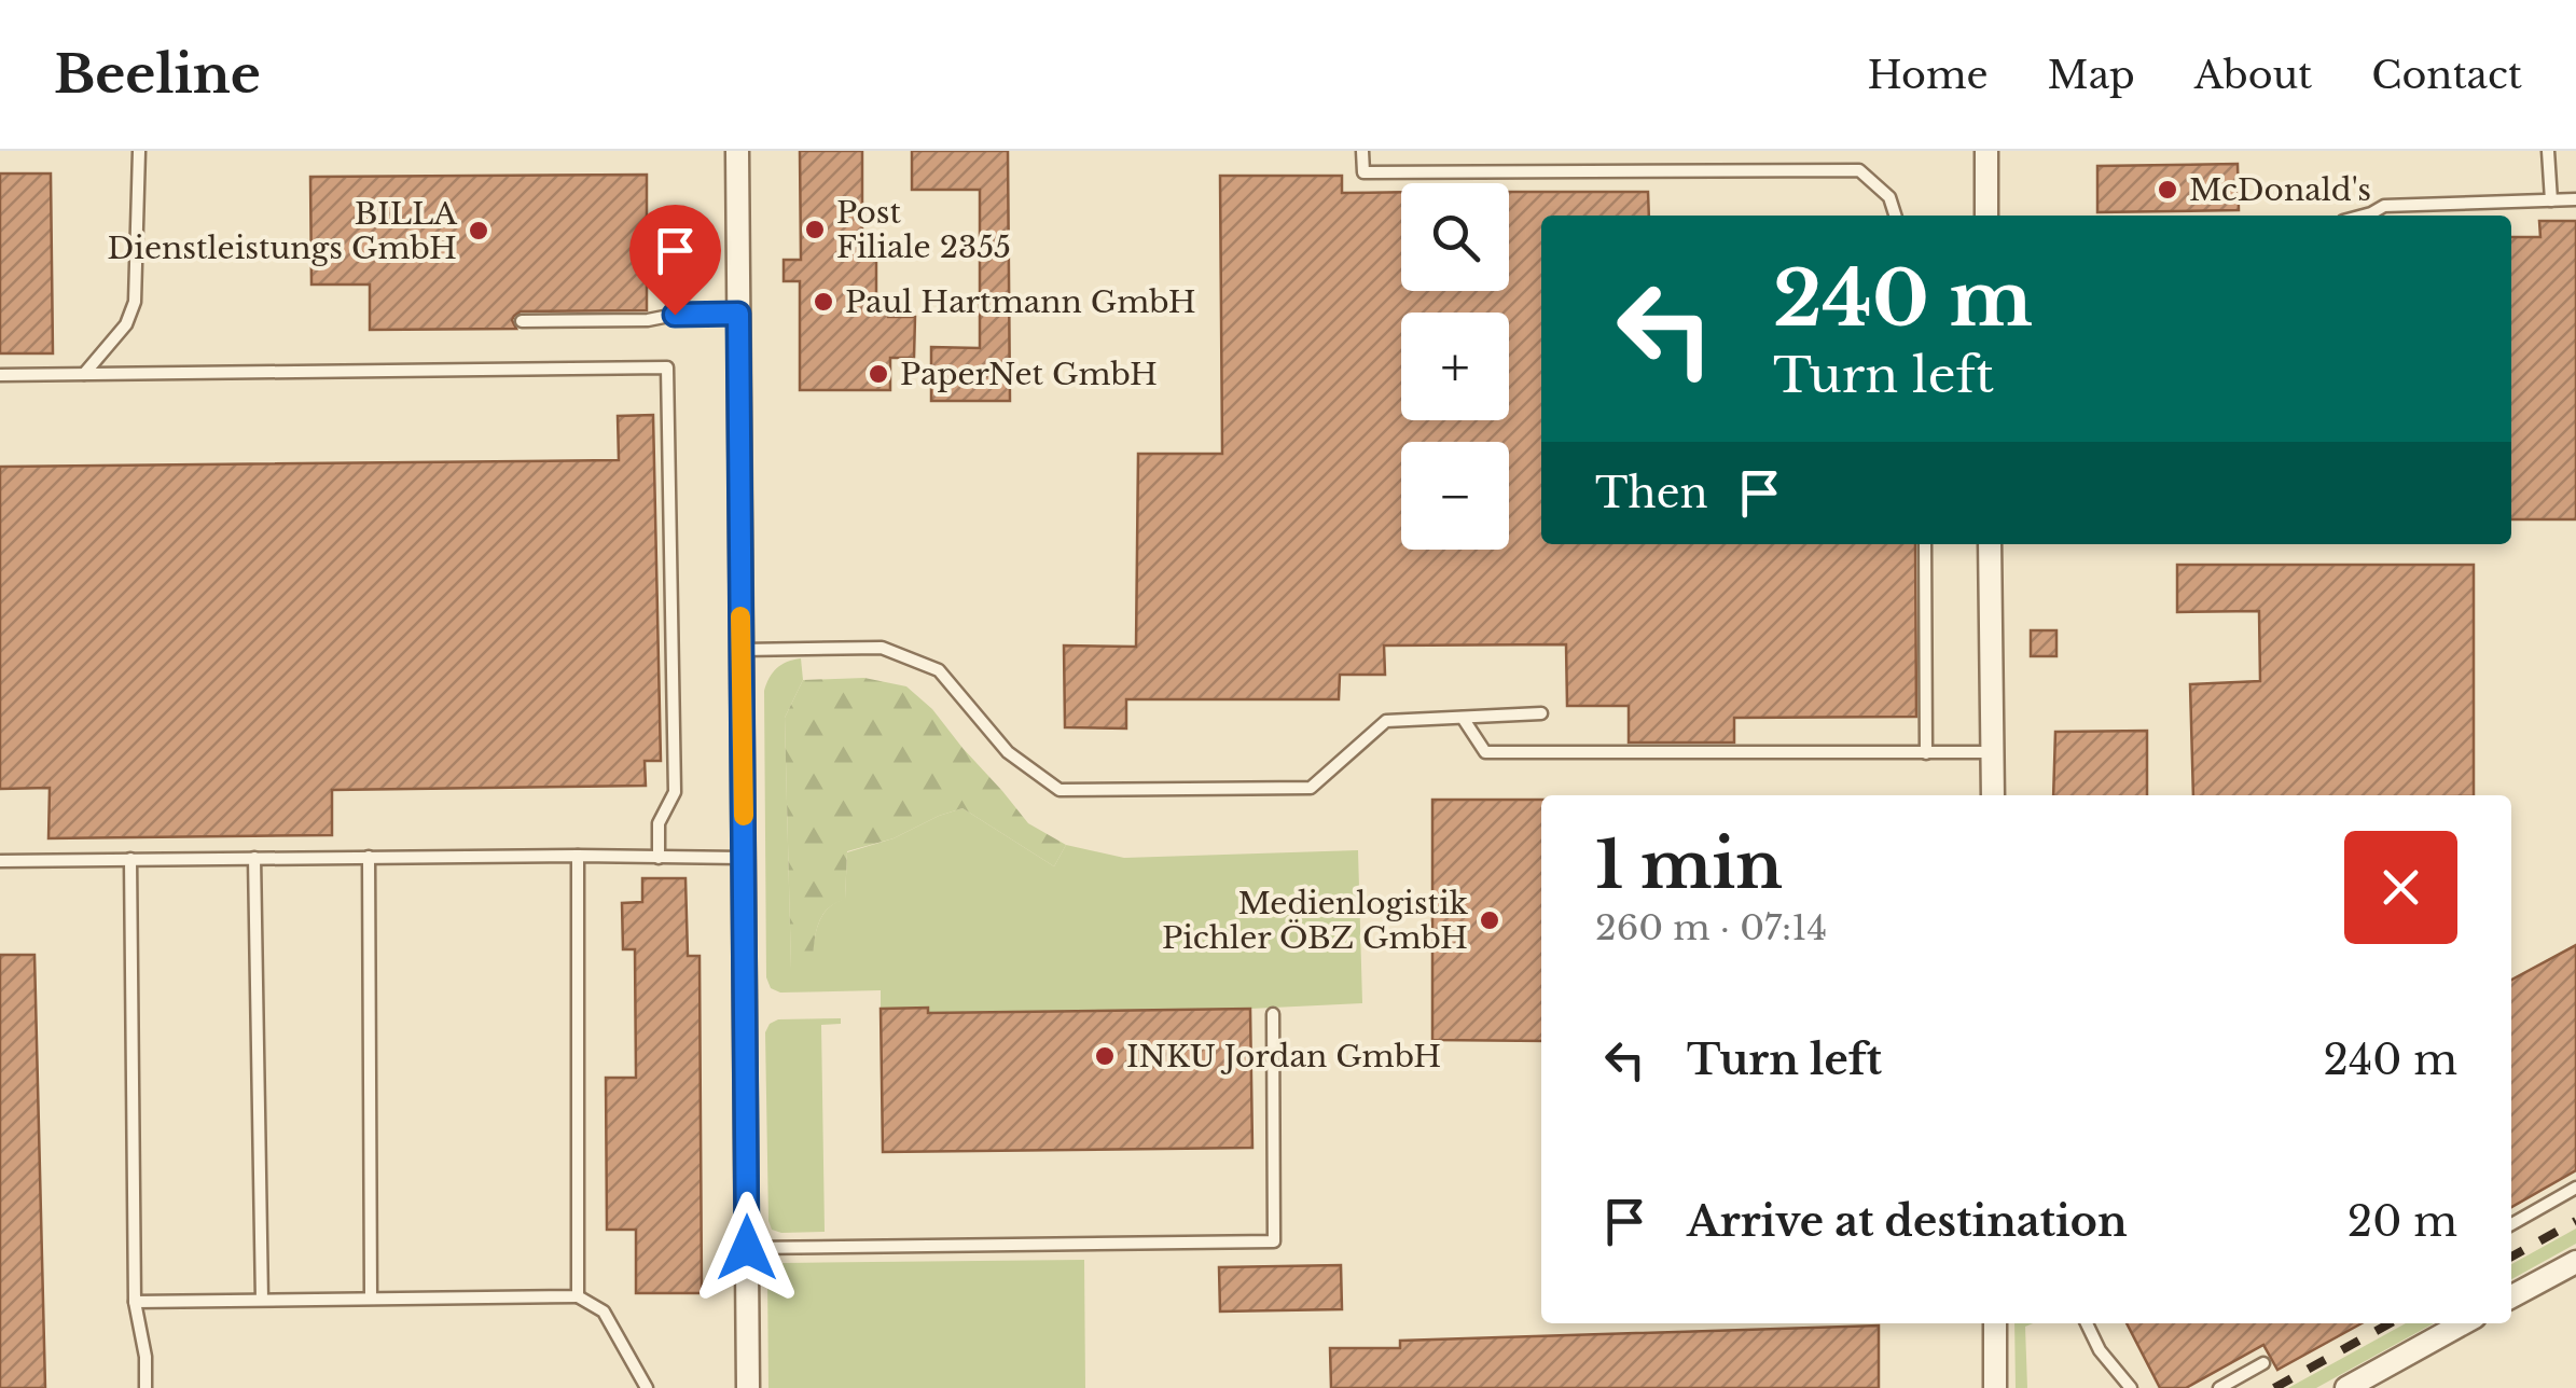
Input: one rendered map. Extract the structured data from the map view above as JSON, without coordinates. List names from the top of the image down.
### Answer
{
  "places": [
    "McDonald's",
    "Post Filiale 2355",
    "BILLA Dienstleistungs GmbH",
    "Paul Hartmann GmbH",
    "PaperNet GmbH",
    "Medienlogistik Pichler ÖBZ GmbH",
    "INKU Jordan GmbH"
  ],
  "page": {
    "header": "Beeline",
    "nav": [
      "Home",
      "Map",
      "About",
      "Contact"
    ],
    "map_buttons": ["+", "−"],
    "turn": ["240 m", "Turn left"],
    "then": "Then",
    "heading": ["1 min", "260 m · 07:14"],
    "list": [
      {
        "name": "Turn left",
        "value": "240 m"
      },
      {
        "name": "Arrive at destination",
        "value": "20 m"
      }
    ]
  }
}
